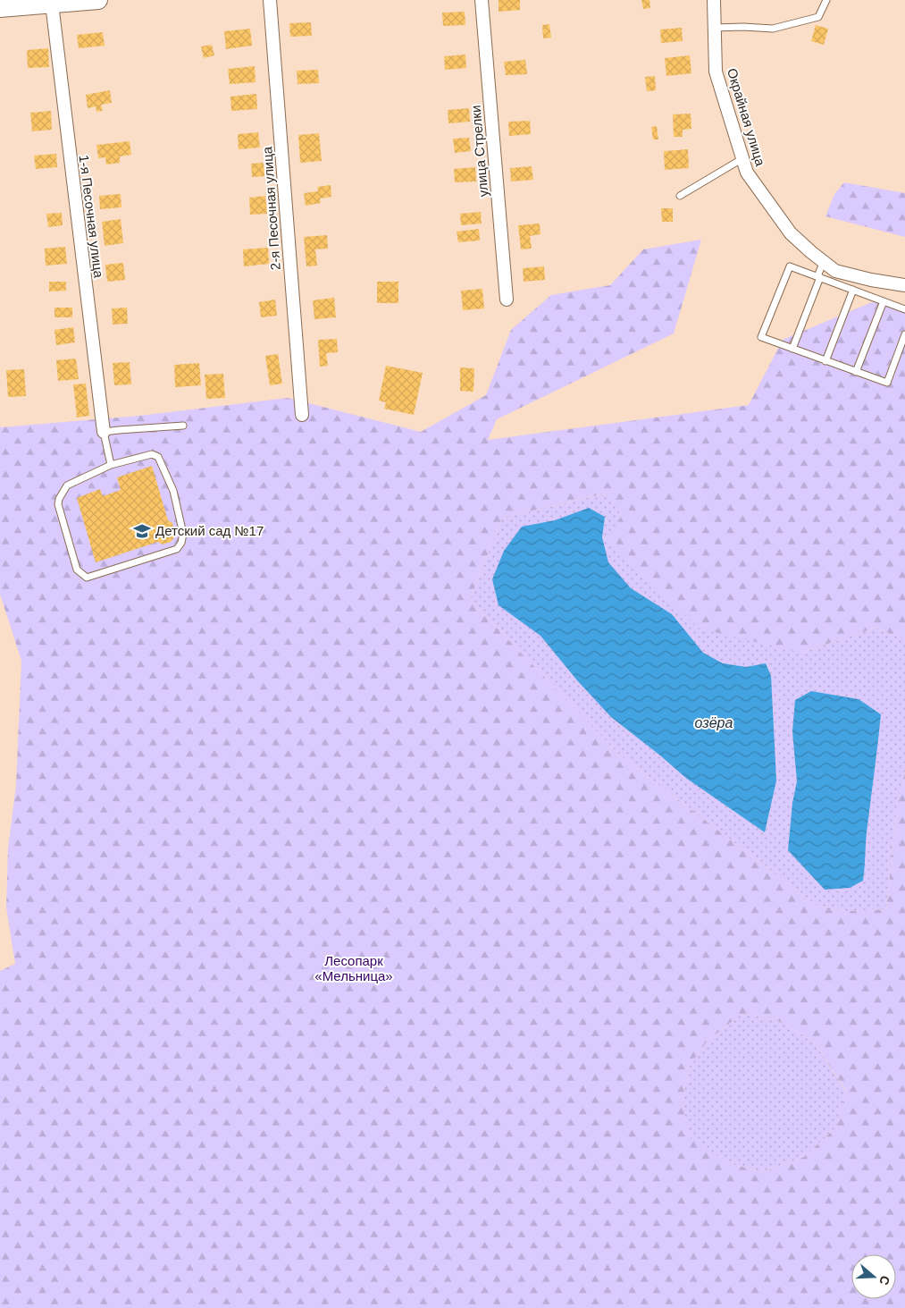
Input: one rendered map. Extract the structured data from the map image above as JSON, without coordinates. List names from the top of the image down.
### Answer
{
  "streets": {
    "street": [
      "Окрайная улица",
      "улица Стрелки",
      "2-я Песочная улица",
      "1-я Песочная улица"
    ]
  },
  "water": ["озёра"],
  "parks": ["Лесопарк «Мельница»"],
  "places": {
    "school or university": ["Детский сад №17"]
  },
  "north": "right"
}
